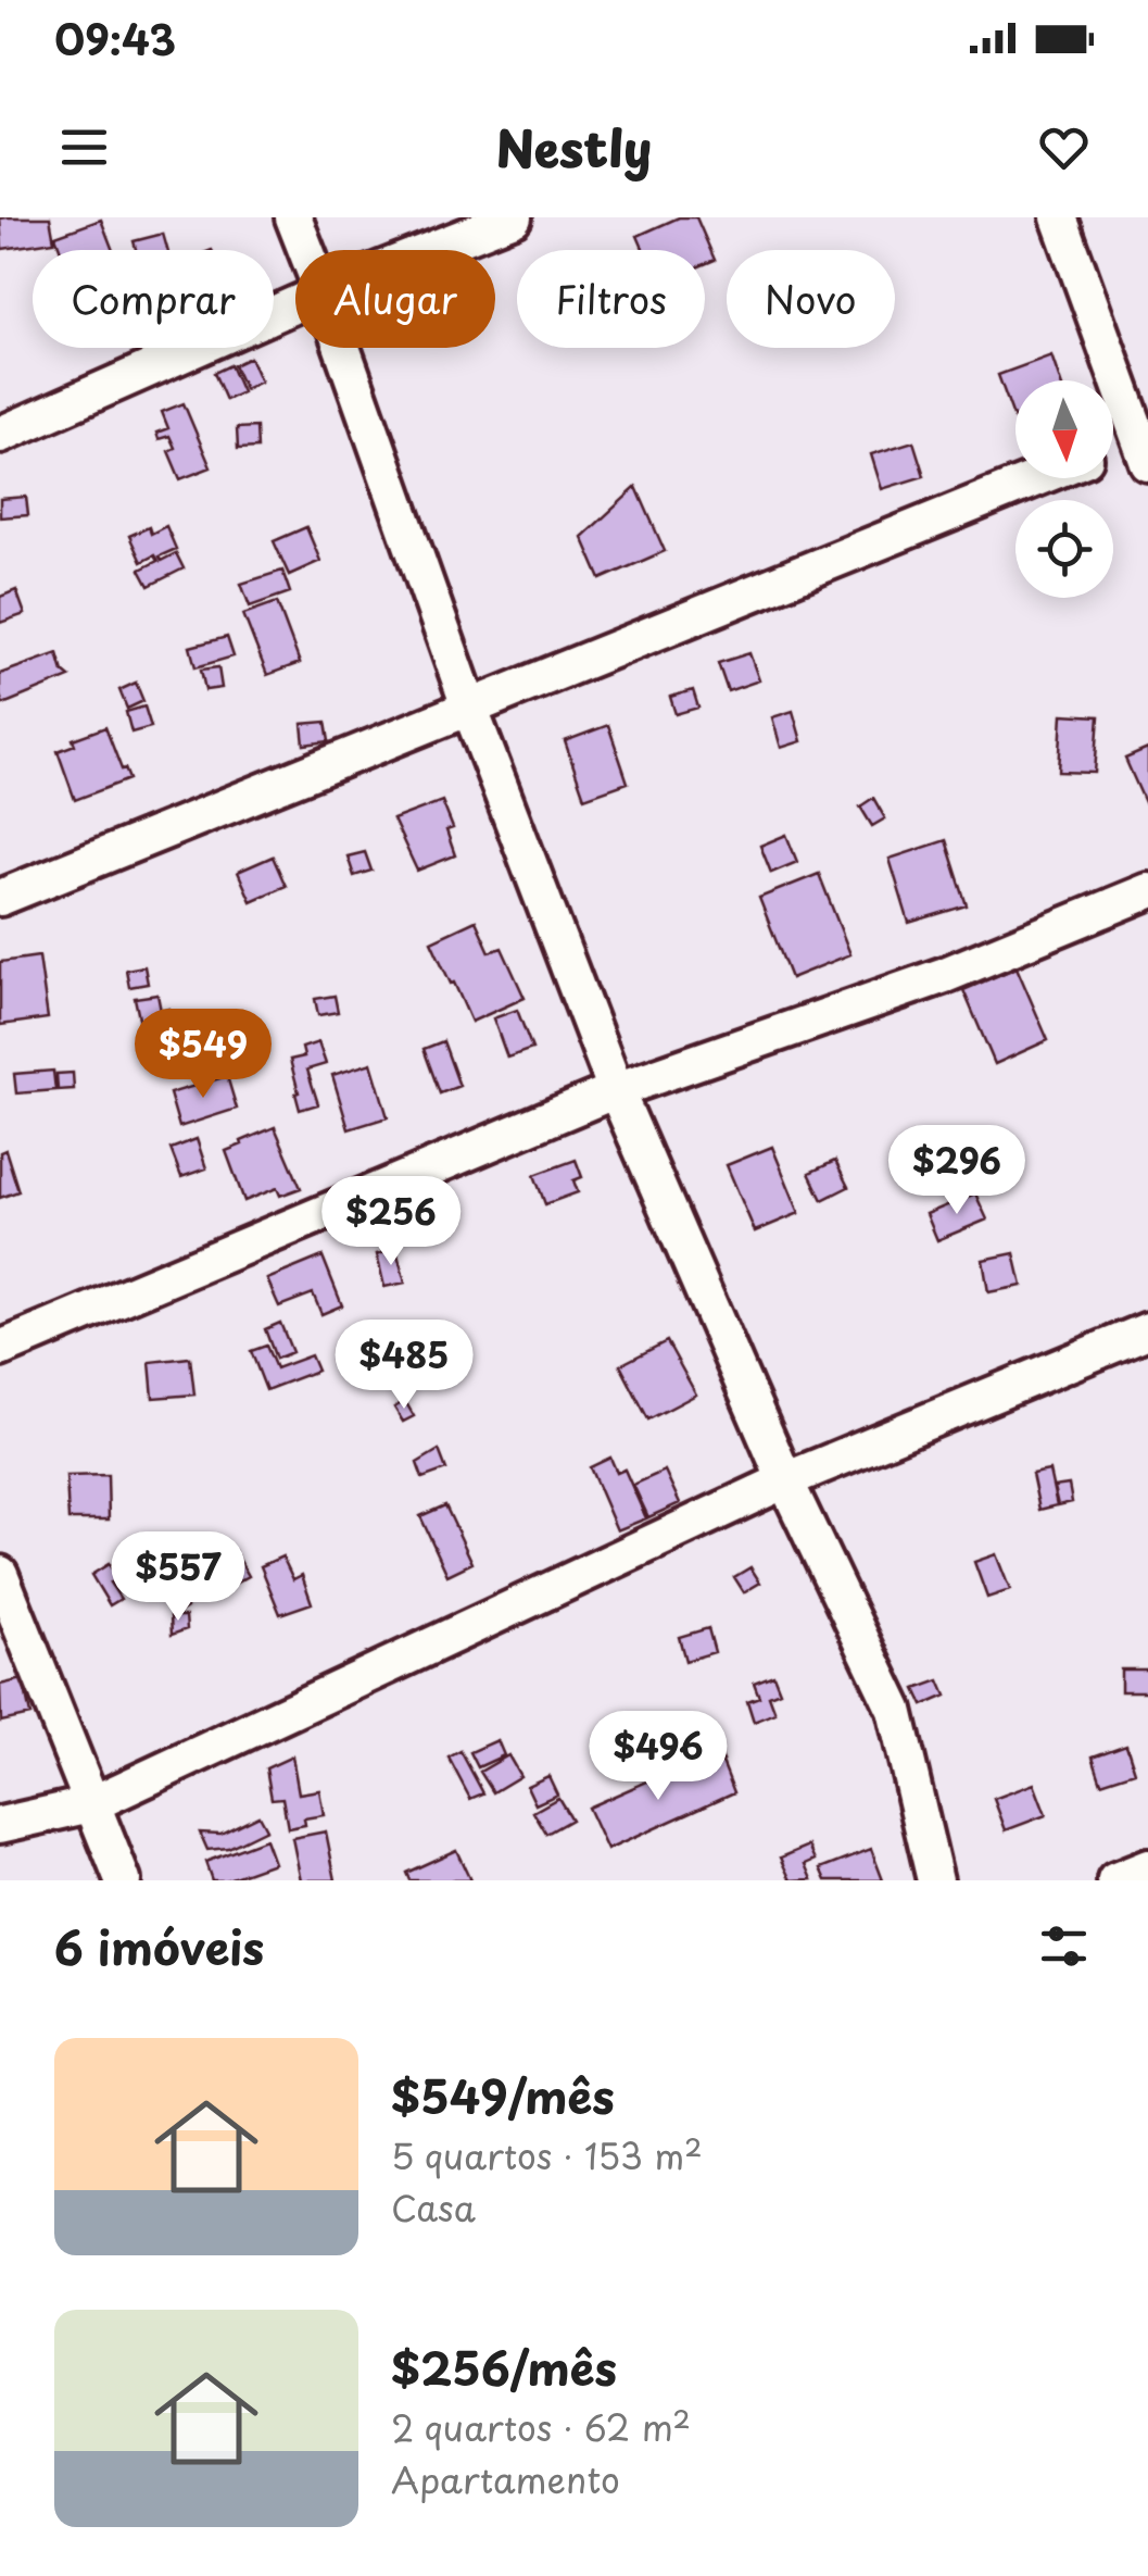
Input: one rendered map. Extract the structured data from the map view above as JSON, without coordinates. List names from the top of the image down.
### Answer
{
  "north": "bottom",
  "page": {
    "status": "09:43",
    "header": "Nestly",
    "chip": [
      "Comprar",
      "Alugar",
      "Filtros",
      "Novo"
    ],
    "price": [
      "$549",
      "$296",
      "$256",
      "$485",
      "$557",
      "$496"
    ],
    "heading": "6 imóveis",
    "list": [
      {
        "name": "$549/mês",
        "note": "5 quartos · 153 m² · Casa"
      },
      {
        "name": "$256/mês",
        "note": "2 quartos · 62 m² · Apartamento"
      }
    ]
  }
}
